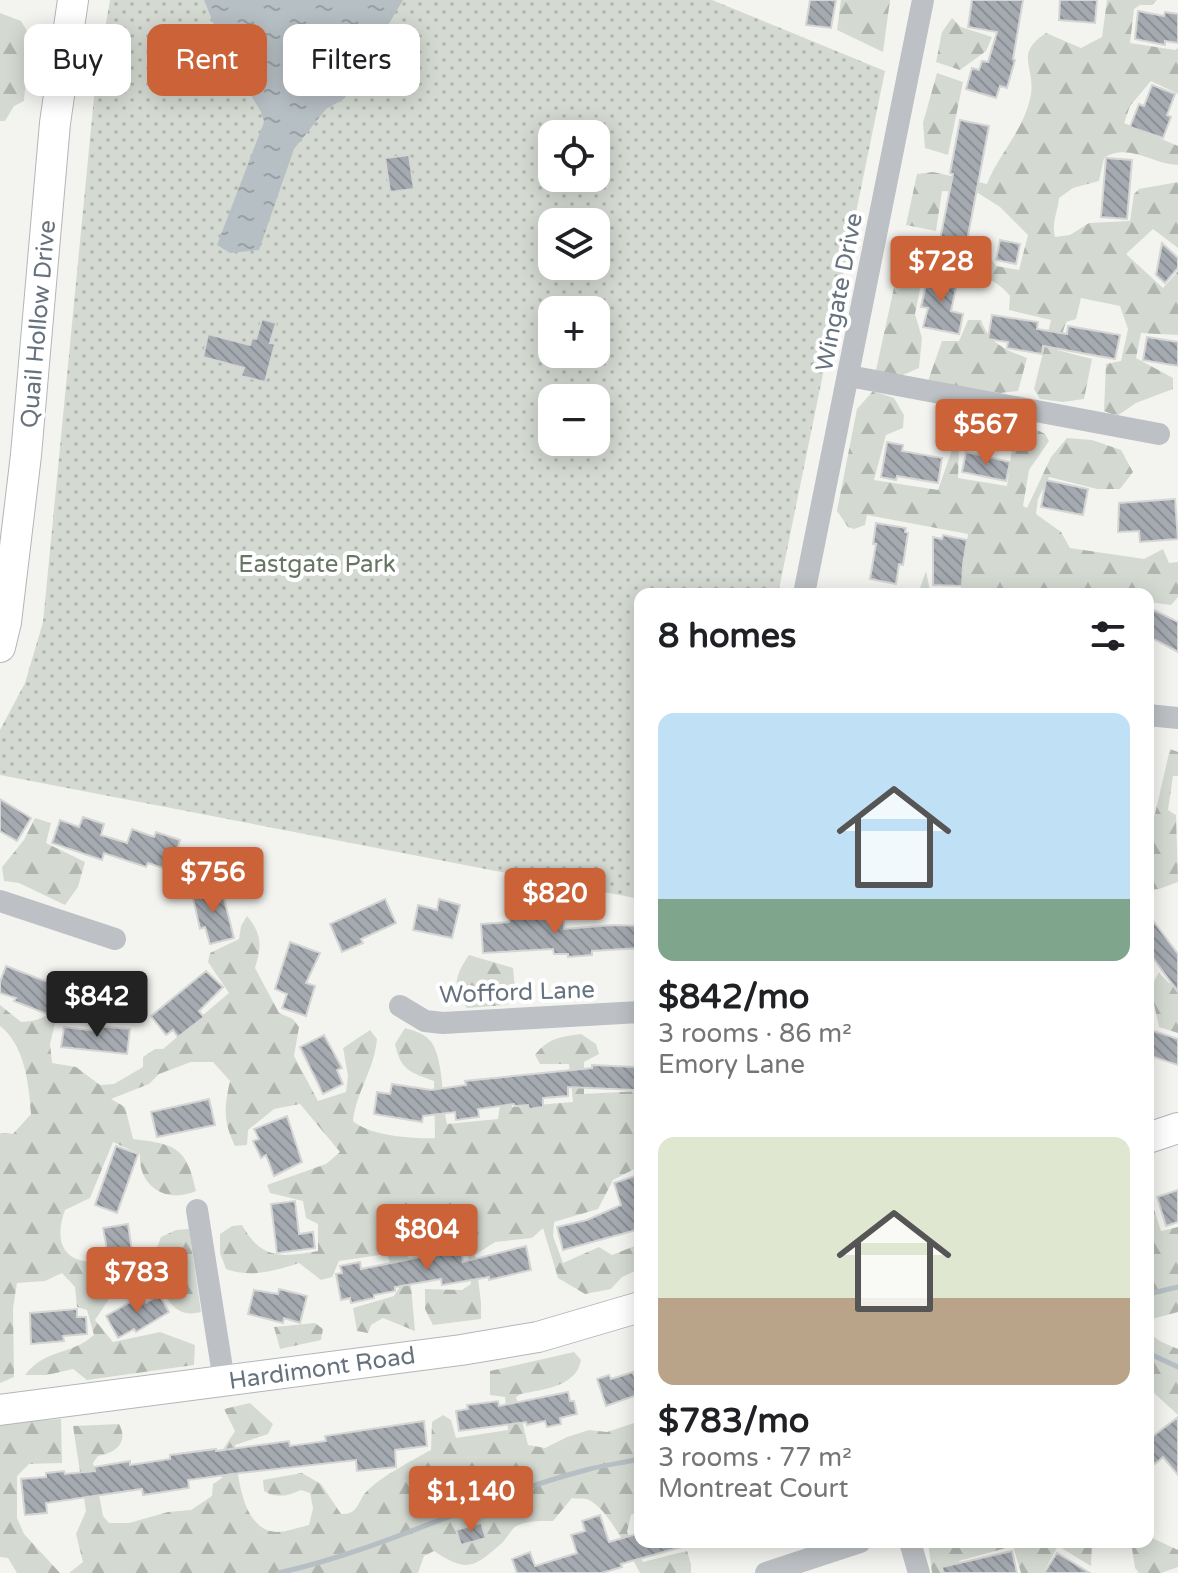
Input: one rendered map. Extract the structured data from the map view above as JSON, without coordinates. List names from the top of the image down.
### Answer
{
  "streets": {
    "street": [
      "Wingate Drive",
      "Quail Hollow Drive",
      "Wofford Lane",
      "Hardimont Road"
    ]
  },
  "parks": ["Eastgate Park"],
  "page": {
    "chip": ["Buy", "Rent", "Filters"],
    "map_buttons": ["+", "−"],
    "price": [
      "$728",
      "$567",
      "$756",
      "$820",
      "$842",
      "$804",
      "$783",
      "$1,140"
    ],
    "heading": "8 homes",
    "list": [
      {
        "name": "$842/mo",
        "note": "3 rooms · 86 m² · Emory Lane"
      },
      {
        "name": "$783/mo",
        "note": "3 rooms · 77 m² · Montreat Court"
      }
    ]
  }
}
